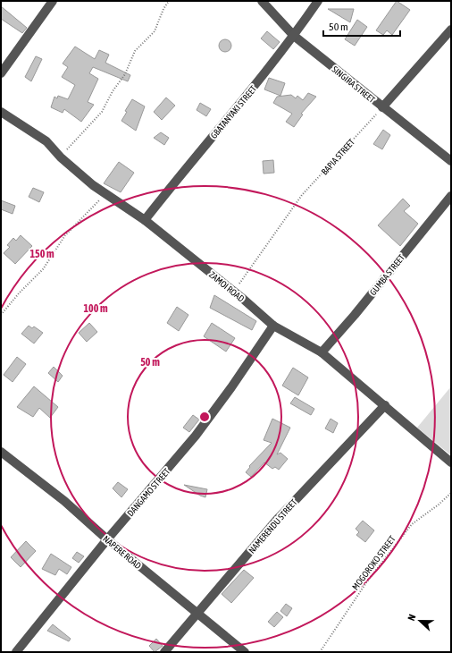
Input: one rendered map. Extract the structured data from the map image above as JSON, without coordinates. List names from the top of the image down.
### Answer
{
  "streets": {
    "street": [
      "SINGIRA STREET",
      "GBATANYAKI STREET",
      "GUMBA STREET",
      "ZAMOI ROAD",
      "DANGAMO STREET",
      "NAMERENDU STREET",
      "NAPERE ROAD"
    ],
    "path": ["BAPIA STREET", "MOGOROKO STREET"]
  },
  "crossings": [
    ["SINGIRA STREET", "GBATANYAKI STREET"],
    ["SINGIRA STREET", "BAPIA STREET"],
    ["GBATANYAKI STREET", "ZAMOI ROAD"],
    ["BAPIA STREET", "ZAMOI ROAD"],
    ["GUMBA STREET", "ZAMOI ROAD"],
    ["ZAMOI ROAD", "DANGAMO STREET"],
    ["ZAMOI ROAD", "NAMERENDU STREET"],
    ["DANGAMO STREET", "NAPERE ROAD"],
    ["NAMERENDU STREET", "NAPERE ROAD"]
  ],
  "scale_bar": "50 m",
  "north": "left",
  "rings": ["150 m", "100 m", "50 m"]
}
